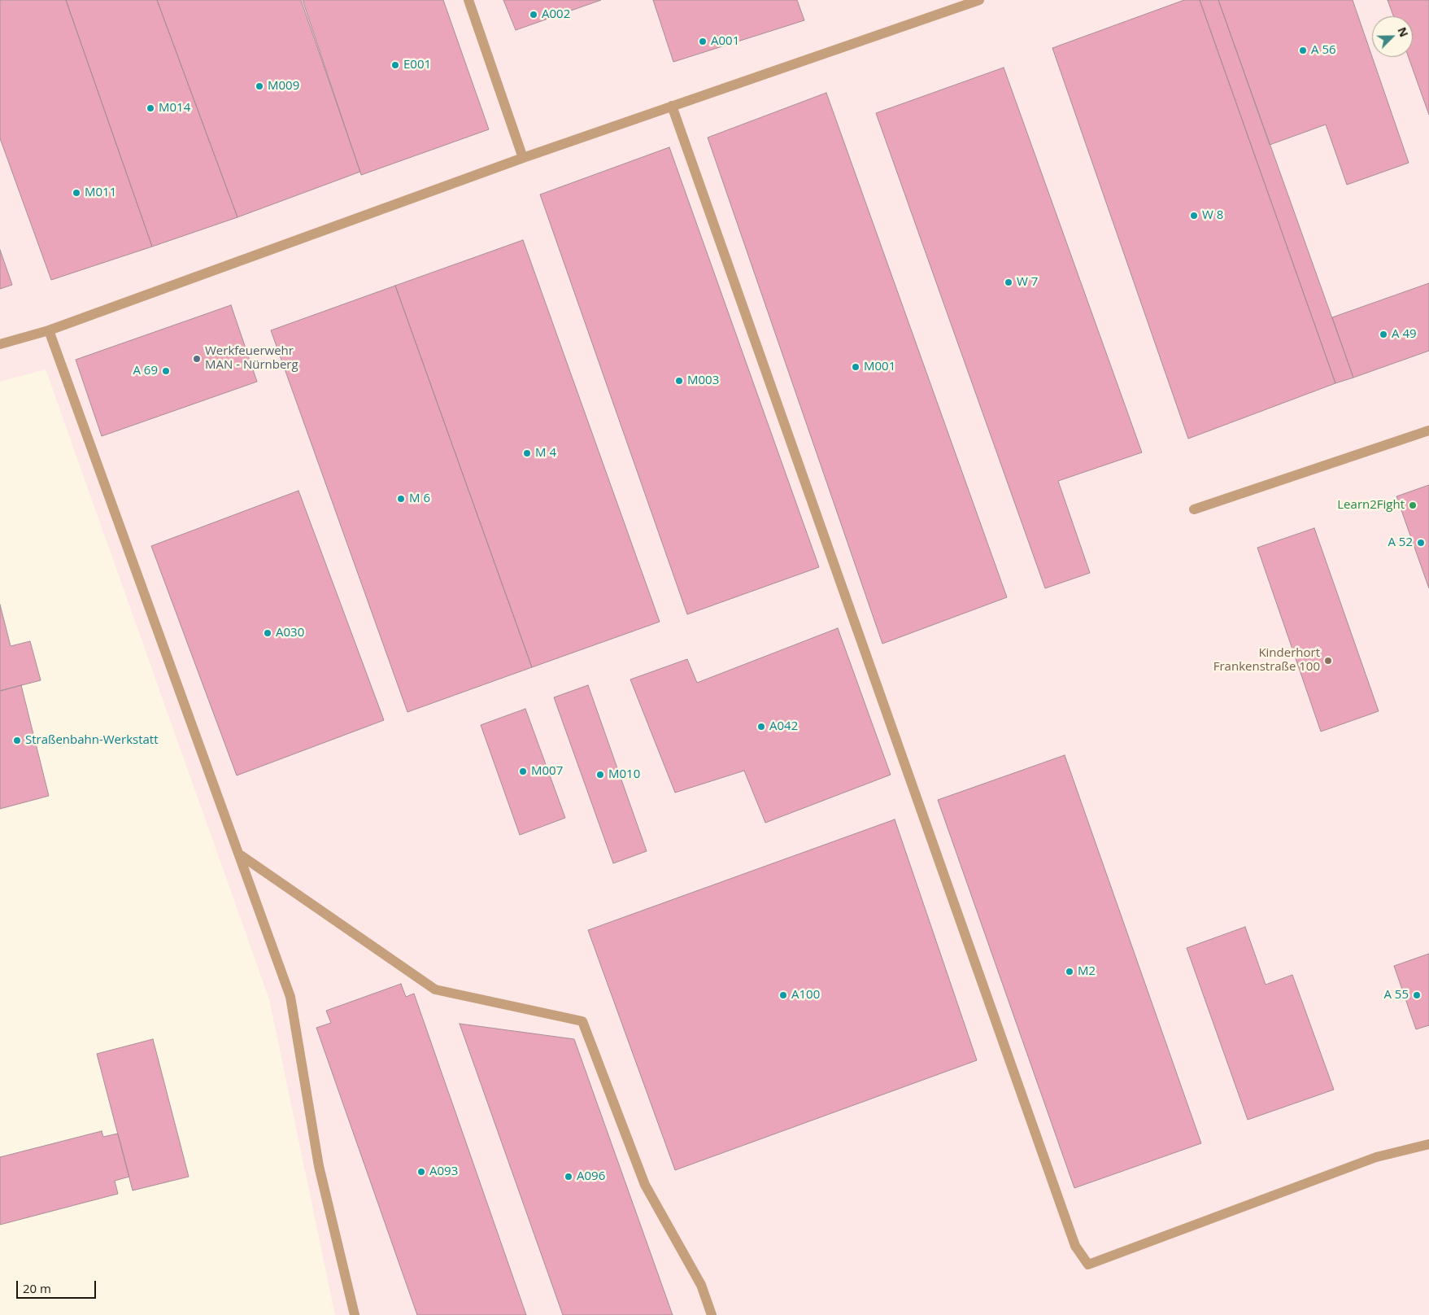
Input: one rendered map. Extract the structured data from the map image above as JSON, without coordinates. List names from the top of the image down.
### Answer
{
  "places": [
    "A002",
    "A001",
    "A 56",
    "E001",
    "M009",
    "M014",
    "M011",
    "W 8",
    "W 7",
    "A 49",
    "Werkfeuerwehr MAN - Nürnberg",
    "M001",
    "A 69",
    "M003",
    "M 4",
    "M 6",
    "Learn2Fight",
    "A 52",
    "A030",
    "Kinderhort Frankenstraße 100",
    "A042",
    "Straßenbahn-Werkstatt",
    "M007",
    "M010",
    "M2",
    "A100",
    "A 55",
    "A093",
    "A096"
  ],
  "scale_bar": "20 m",
  "north": "top right"
}
